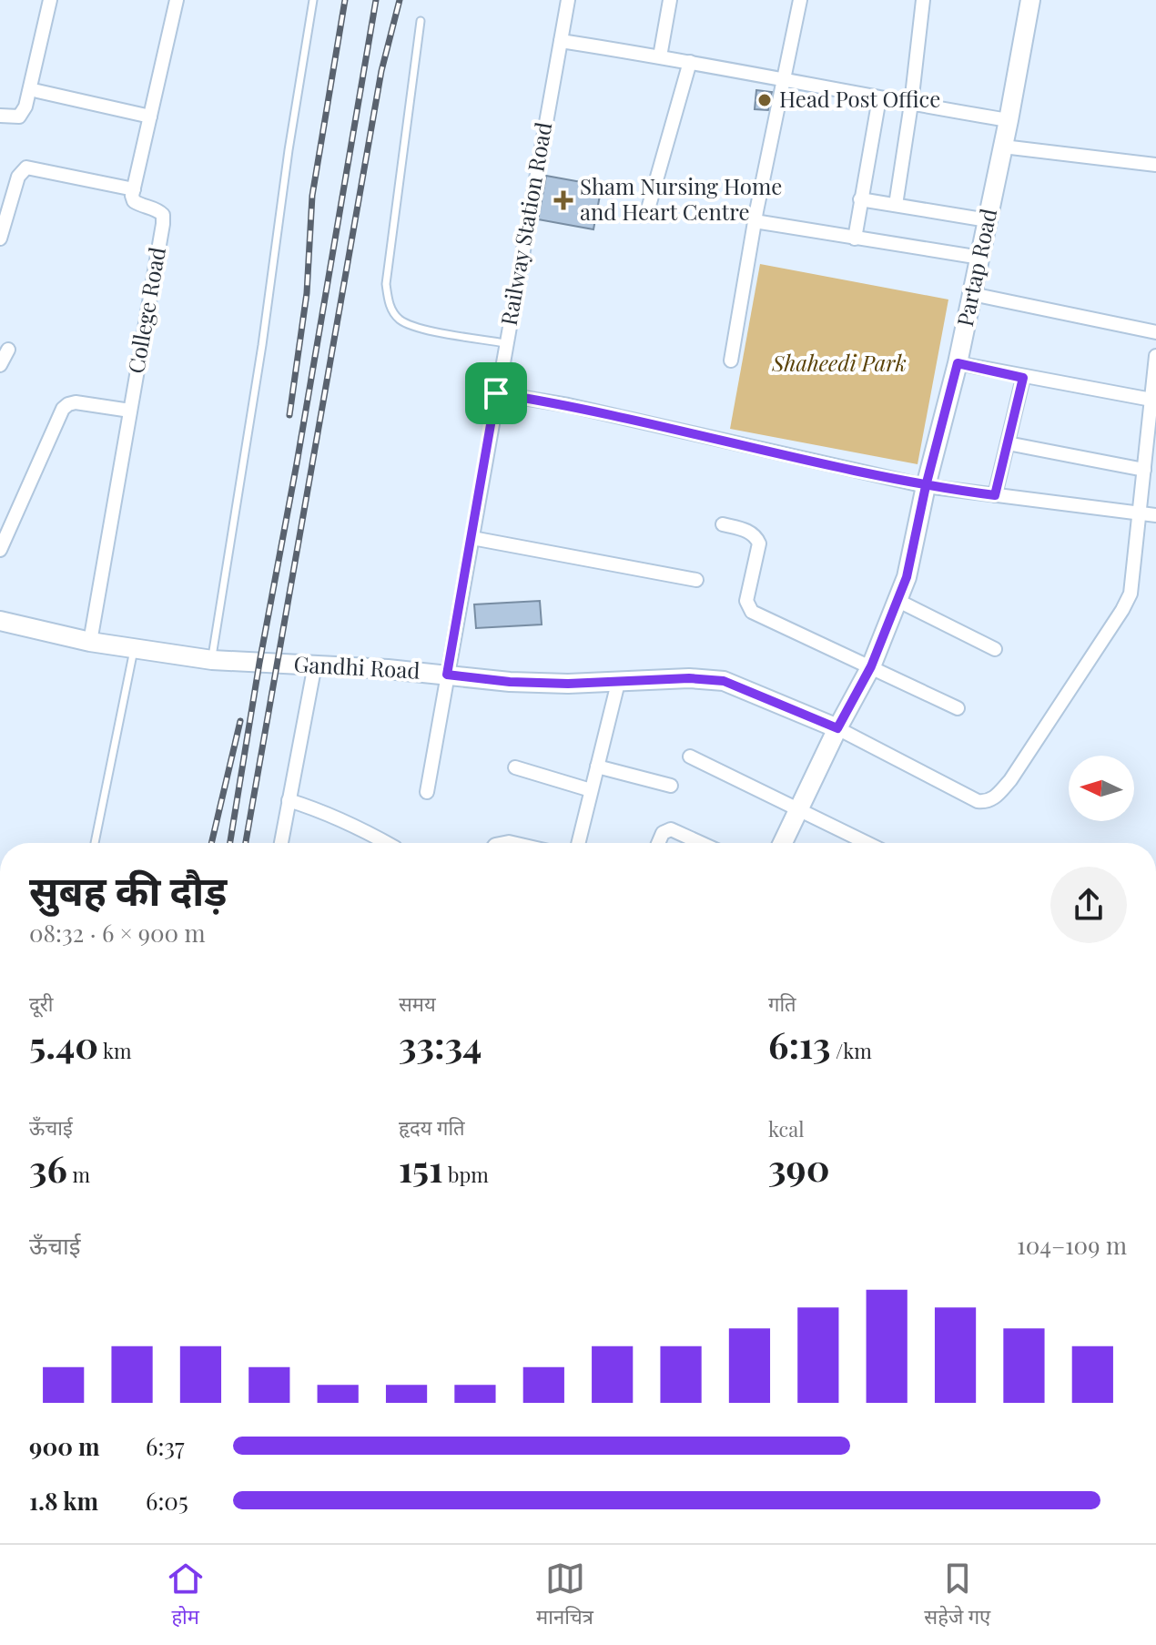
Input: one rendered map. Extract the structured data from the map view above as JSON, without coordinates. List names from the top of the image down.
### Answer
{
  "streets": {
    "street": [
      "Railway Station Road",
      "Partap Road",
      "College Road",
      "Gandhi Road"
    ]
  },
  "crossings": [
    ["Railway Station Road", "Gandhi Road"],
    ["Partap Road", "Gandhi Road"],
    ["College Road", "Gandhi Road"]
  ],
  "parks": ["Shaheedi Park"],
  "places": {
    "other": ["Head Post Office"],
    "health": ["Sham Nursing Home and Heart Centre"]
  },
  "north": "left",
  "page": {
    "heading": ["सुबह की दौड़", "08:32 · 6 × 900 m"],
    "stats": [
      ["दूरी", "5.40 km"],
      ["समय", "33:34"],
      ["गति", "6:13 /km"],
      ["ऊँचाई", "36 m"],
      ["हृदय गति", "151 bpm"],
      ["kcal", "390"]
    ],
    "chart": ["ऊँचाई", "104–109 m"],
    "list": [
      {
        "name": "900 m",
        "note": "6:37"
      },
      {
        "name": "1.8 km",
        "note": "6:05"
      }
    ],
    "tabs": ["होम", "मानचित्र", "सहेजे गए"]
  }
}
